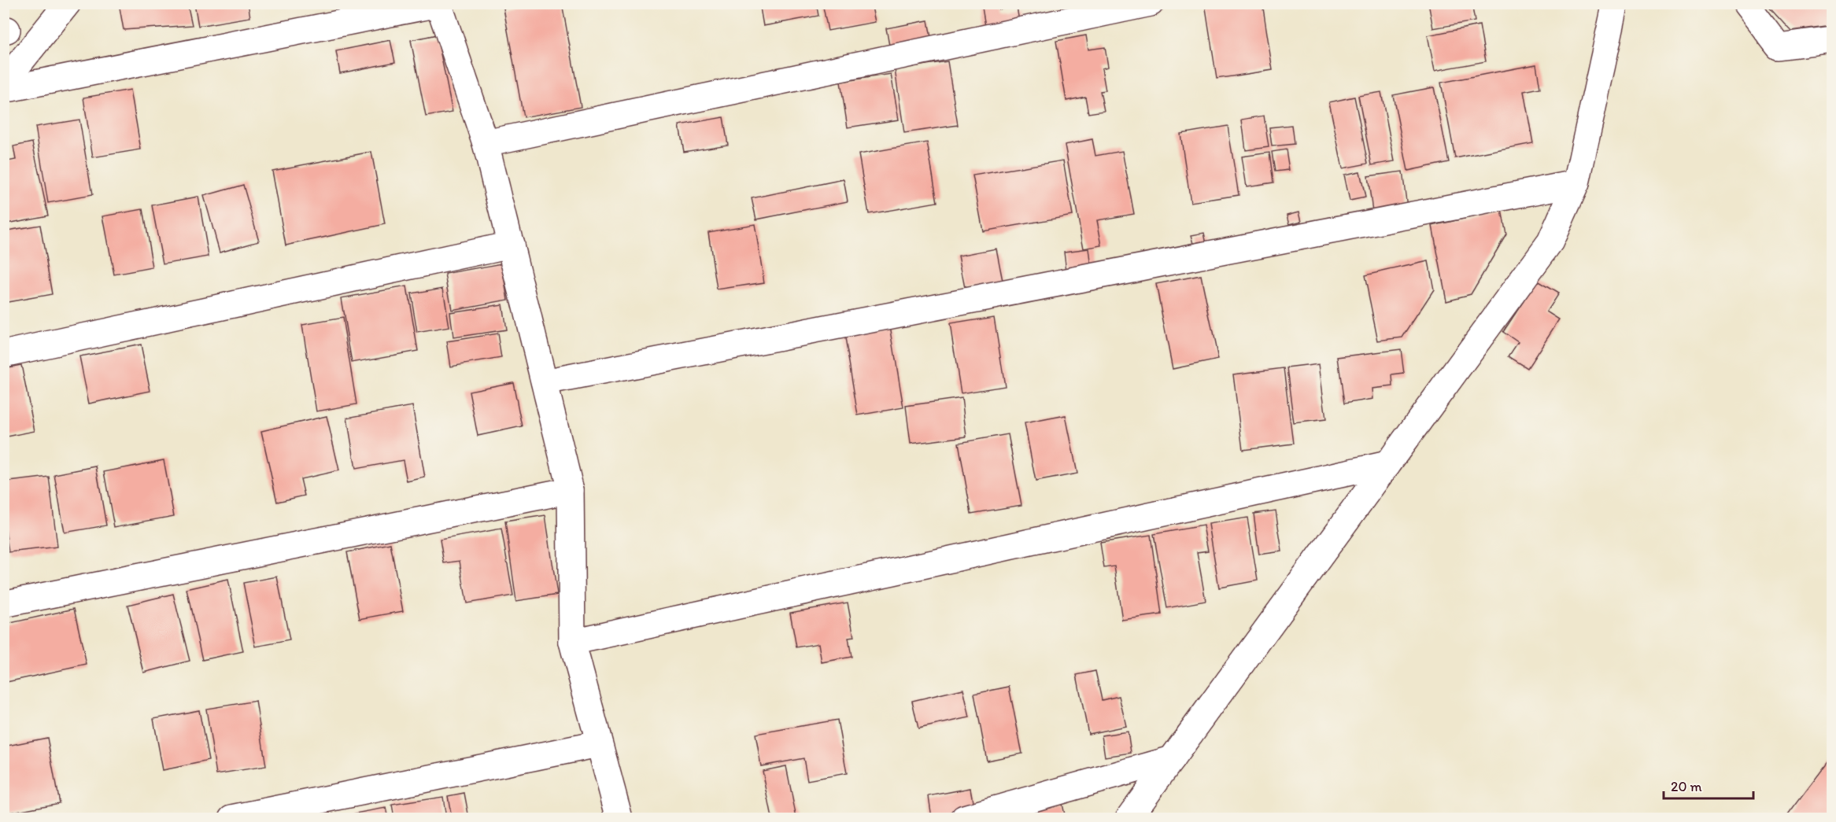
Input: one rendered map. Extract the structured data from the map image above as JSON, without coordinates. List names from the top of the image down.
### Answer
{
  "scale_bar": "20 m"
}
